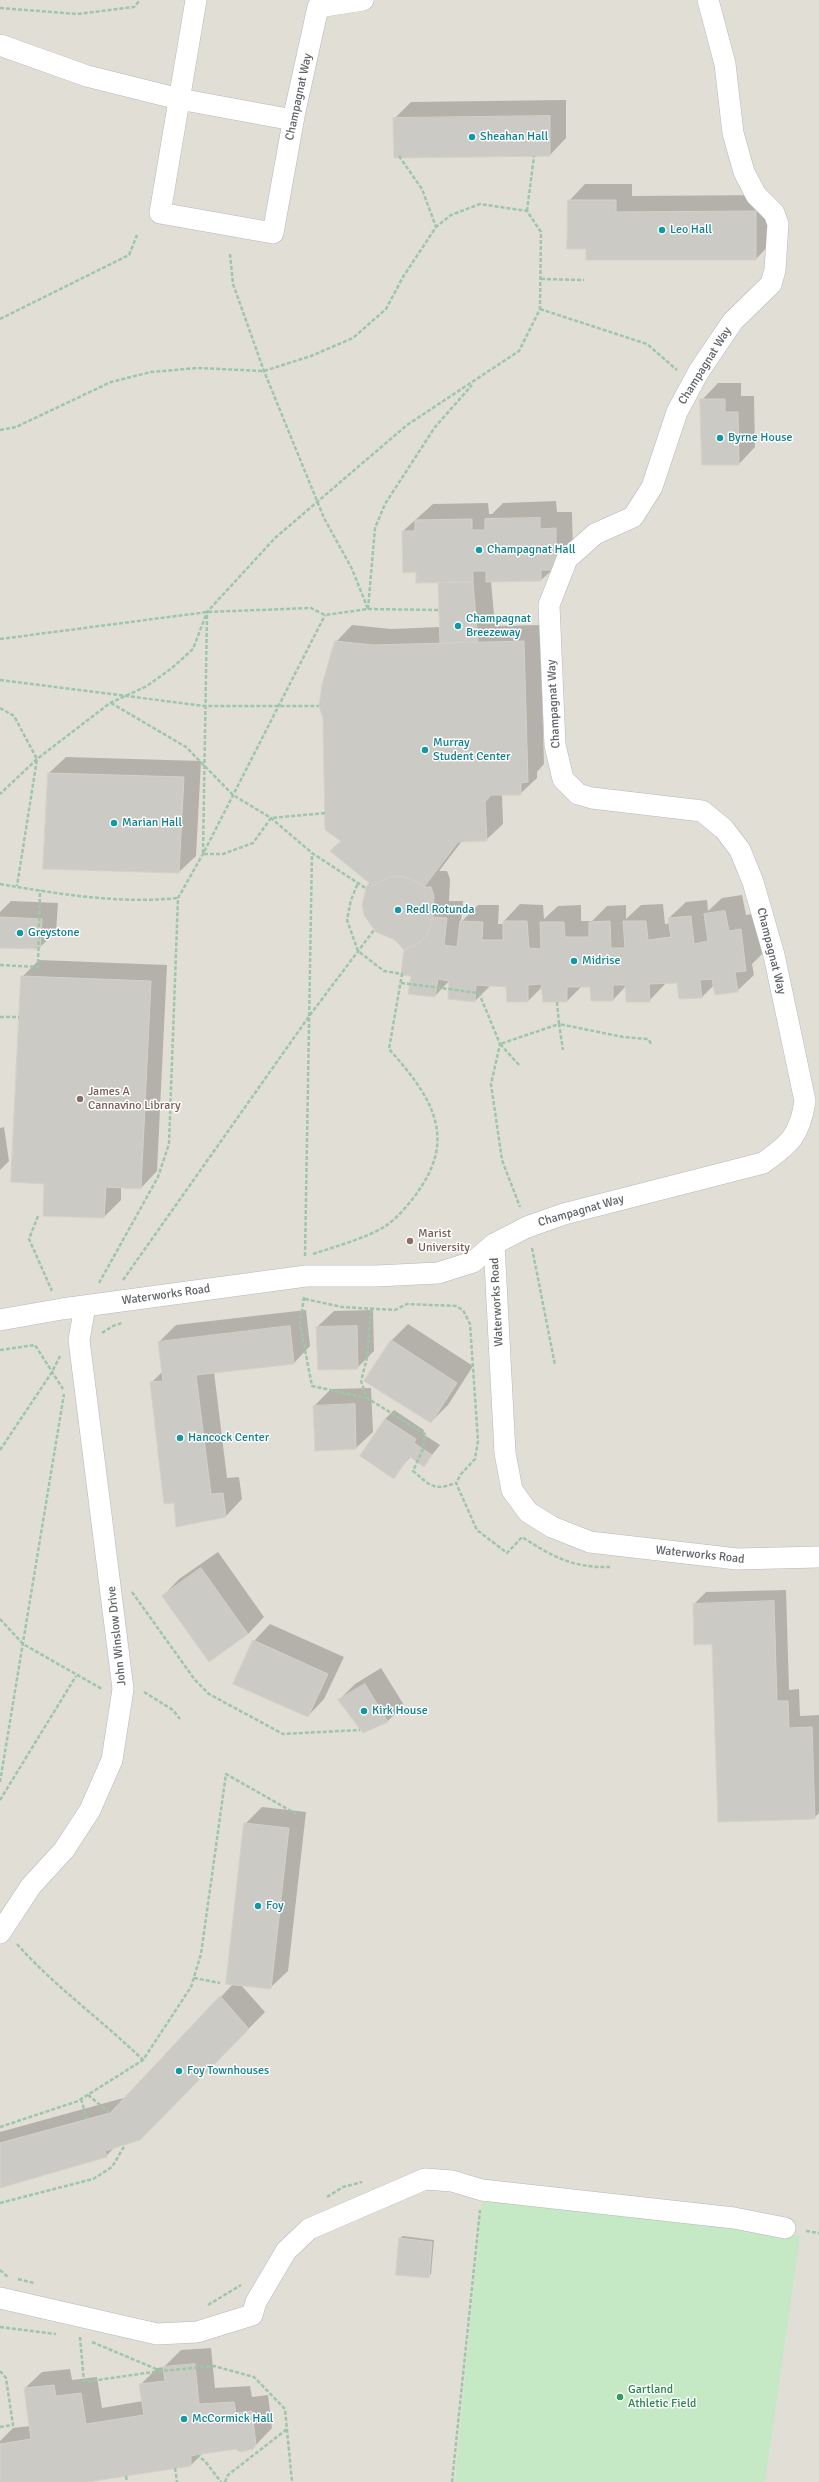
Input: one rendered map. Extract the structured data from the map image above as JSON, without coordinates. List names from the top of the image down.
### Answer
{
  "streets": {
    "lane": ["Champagnat Way", "Waterworks Road", "John Winslow Drive"]
  },
  "crossings": [
    ["Champagnat Way", "Waterworks Road"],
    ["Waterworks Road", "John Winslow Drive"]
  ],
  "places": [
    "Sheahan Hall",
    "Leo Hall",
    "Byrne House",
    "Champagnat Hall",
    "Champagnat Breezeway",
    "Murray Student Center",
    "Marian Hall",
    "Redl Rotunda",
    "Greystone",
    "Midrise",
    "James A Cannavino Library",
    "Marist University",
    "Hancock Center",
    "Kirk House",
    "Foy",
    "Foy Townhouses",
    "Gartland Athletic Field",
    "McCormick Hall"
  ]
}
